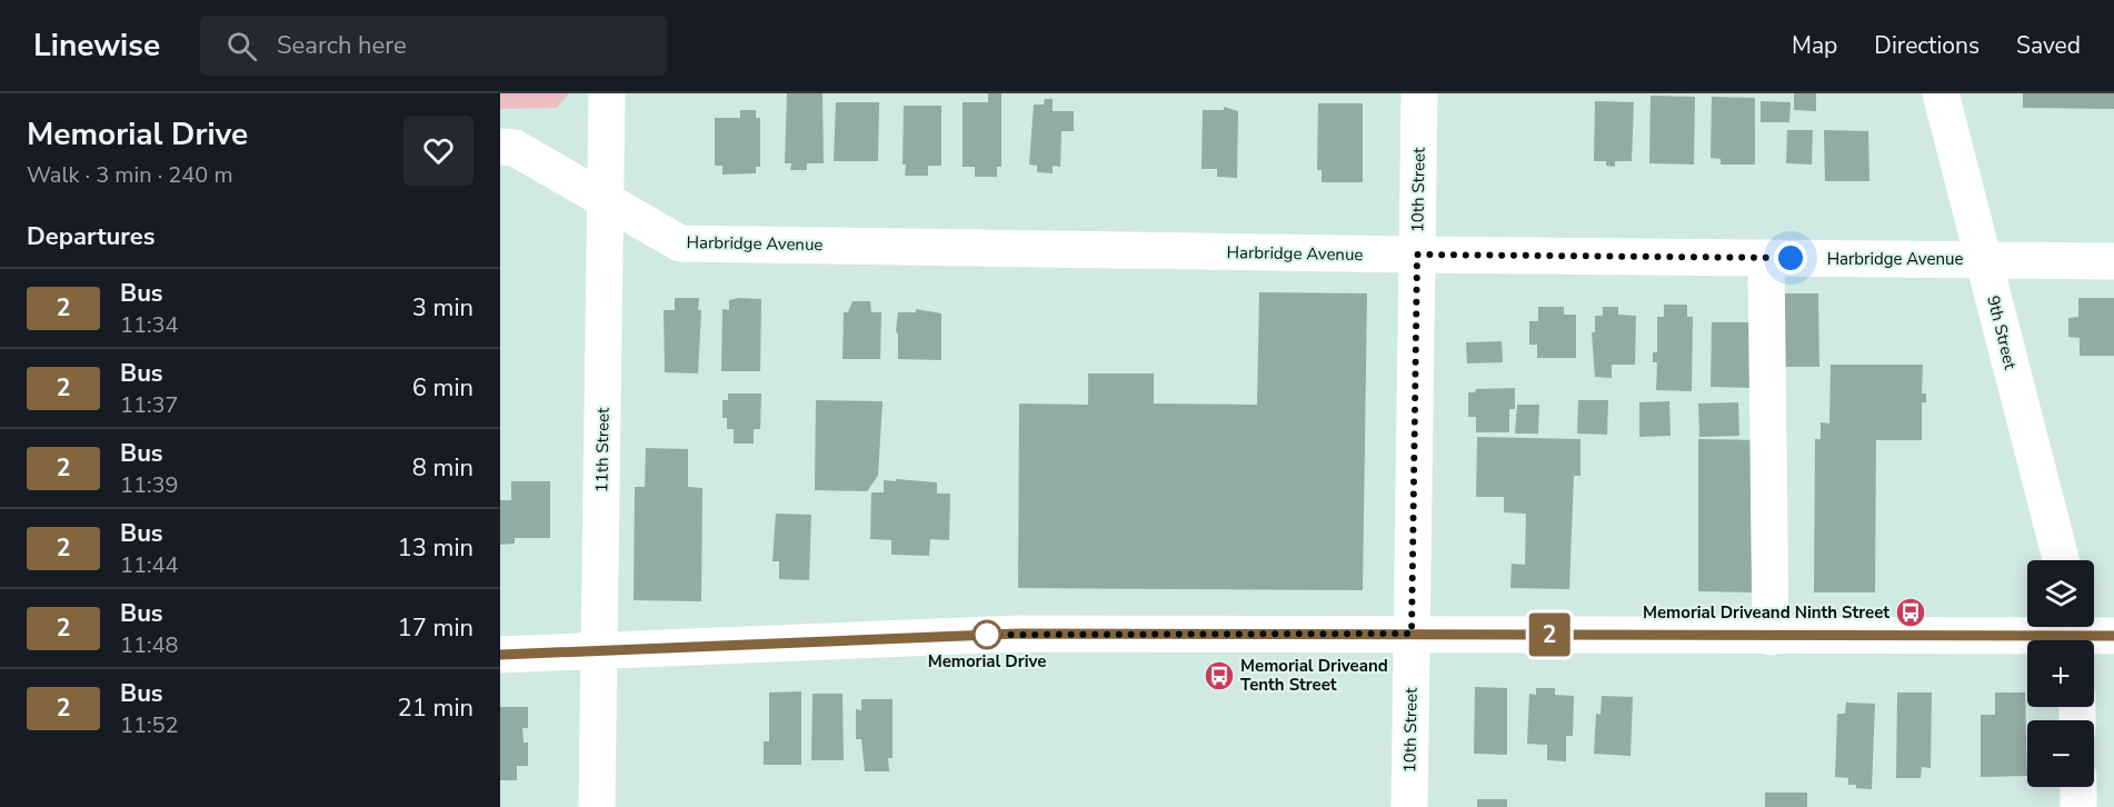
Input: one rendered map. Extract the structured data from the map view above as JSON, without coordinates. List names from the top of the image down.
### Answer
{
  "streets": {
    "street": [
      "10th Street",
      "Harbridge Avenue",
      "9th Street",
      "11th Street"
    ]
  },
  "crossings": [
    ["10th Street", "Harbridge Avenue"],
    ["Harbridge Avenue", "9th Street"],
    ["Harbridge Avenue", "11th Street"]
  ],
  "places": {
    "bus stop": ["Memorial Driveand Ninth Street", "Memorial Driveand Tenth Street"],
    "other": ["Memorial Drive"]
  },
  "lines": ["bus line 2"],
  "page": {
    "header": "Linewise",
    "search": "Search here",
    "nav": ["Map", "Directions", "Saved"],
    "heading": [
      ["Memorial Drive", "Walk · 3 min · 240 m"],
      "Departures"
    ],
    "on_map": "2",
    "list": [
      {
        "mark": "2",
        "name": "Bus",
        "note": "11:34",
        "value": "3 min"
      },
      {
        "mark": "2",
        "name": "Bus",
        "note": "11:37",
        "value": "6 min"
      },
      {
        "mark": "2",
        "name": "Bus",
        "note": "11:39",
        "value": "8 min"
      },
      {
        "mark": "2",
        "name": "Bus",
        "note": "11:44",
        "value": "13 min"
      },
      {
        "mark": "2",
        "name": "Bus",
        "note": "11:48",
        "value": "17 min"
      },
      {
        "mark": "2",
        "name": "Bus",
        "note": "11:52",
        "value": "21 min"
      }
    ],
    "map_buttons": ["+", "−"]
  }
}
